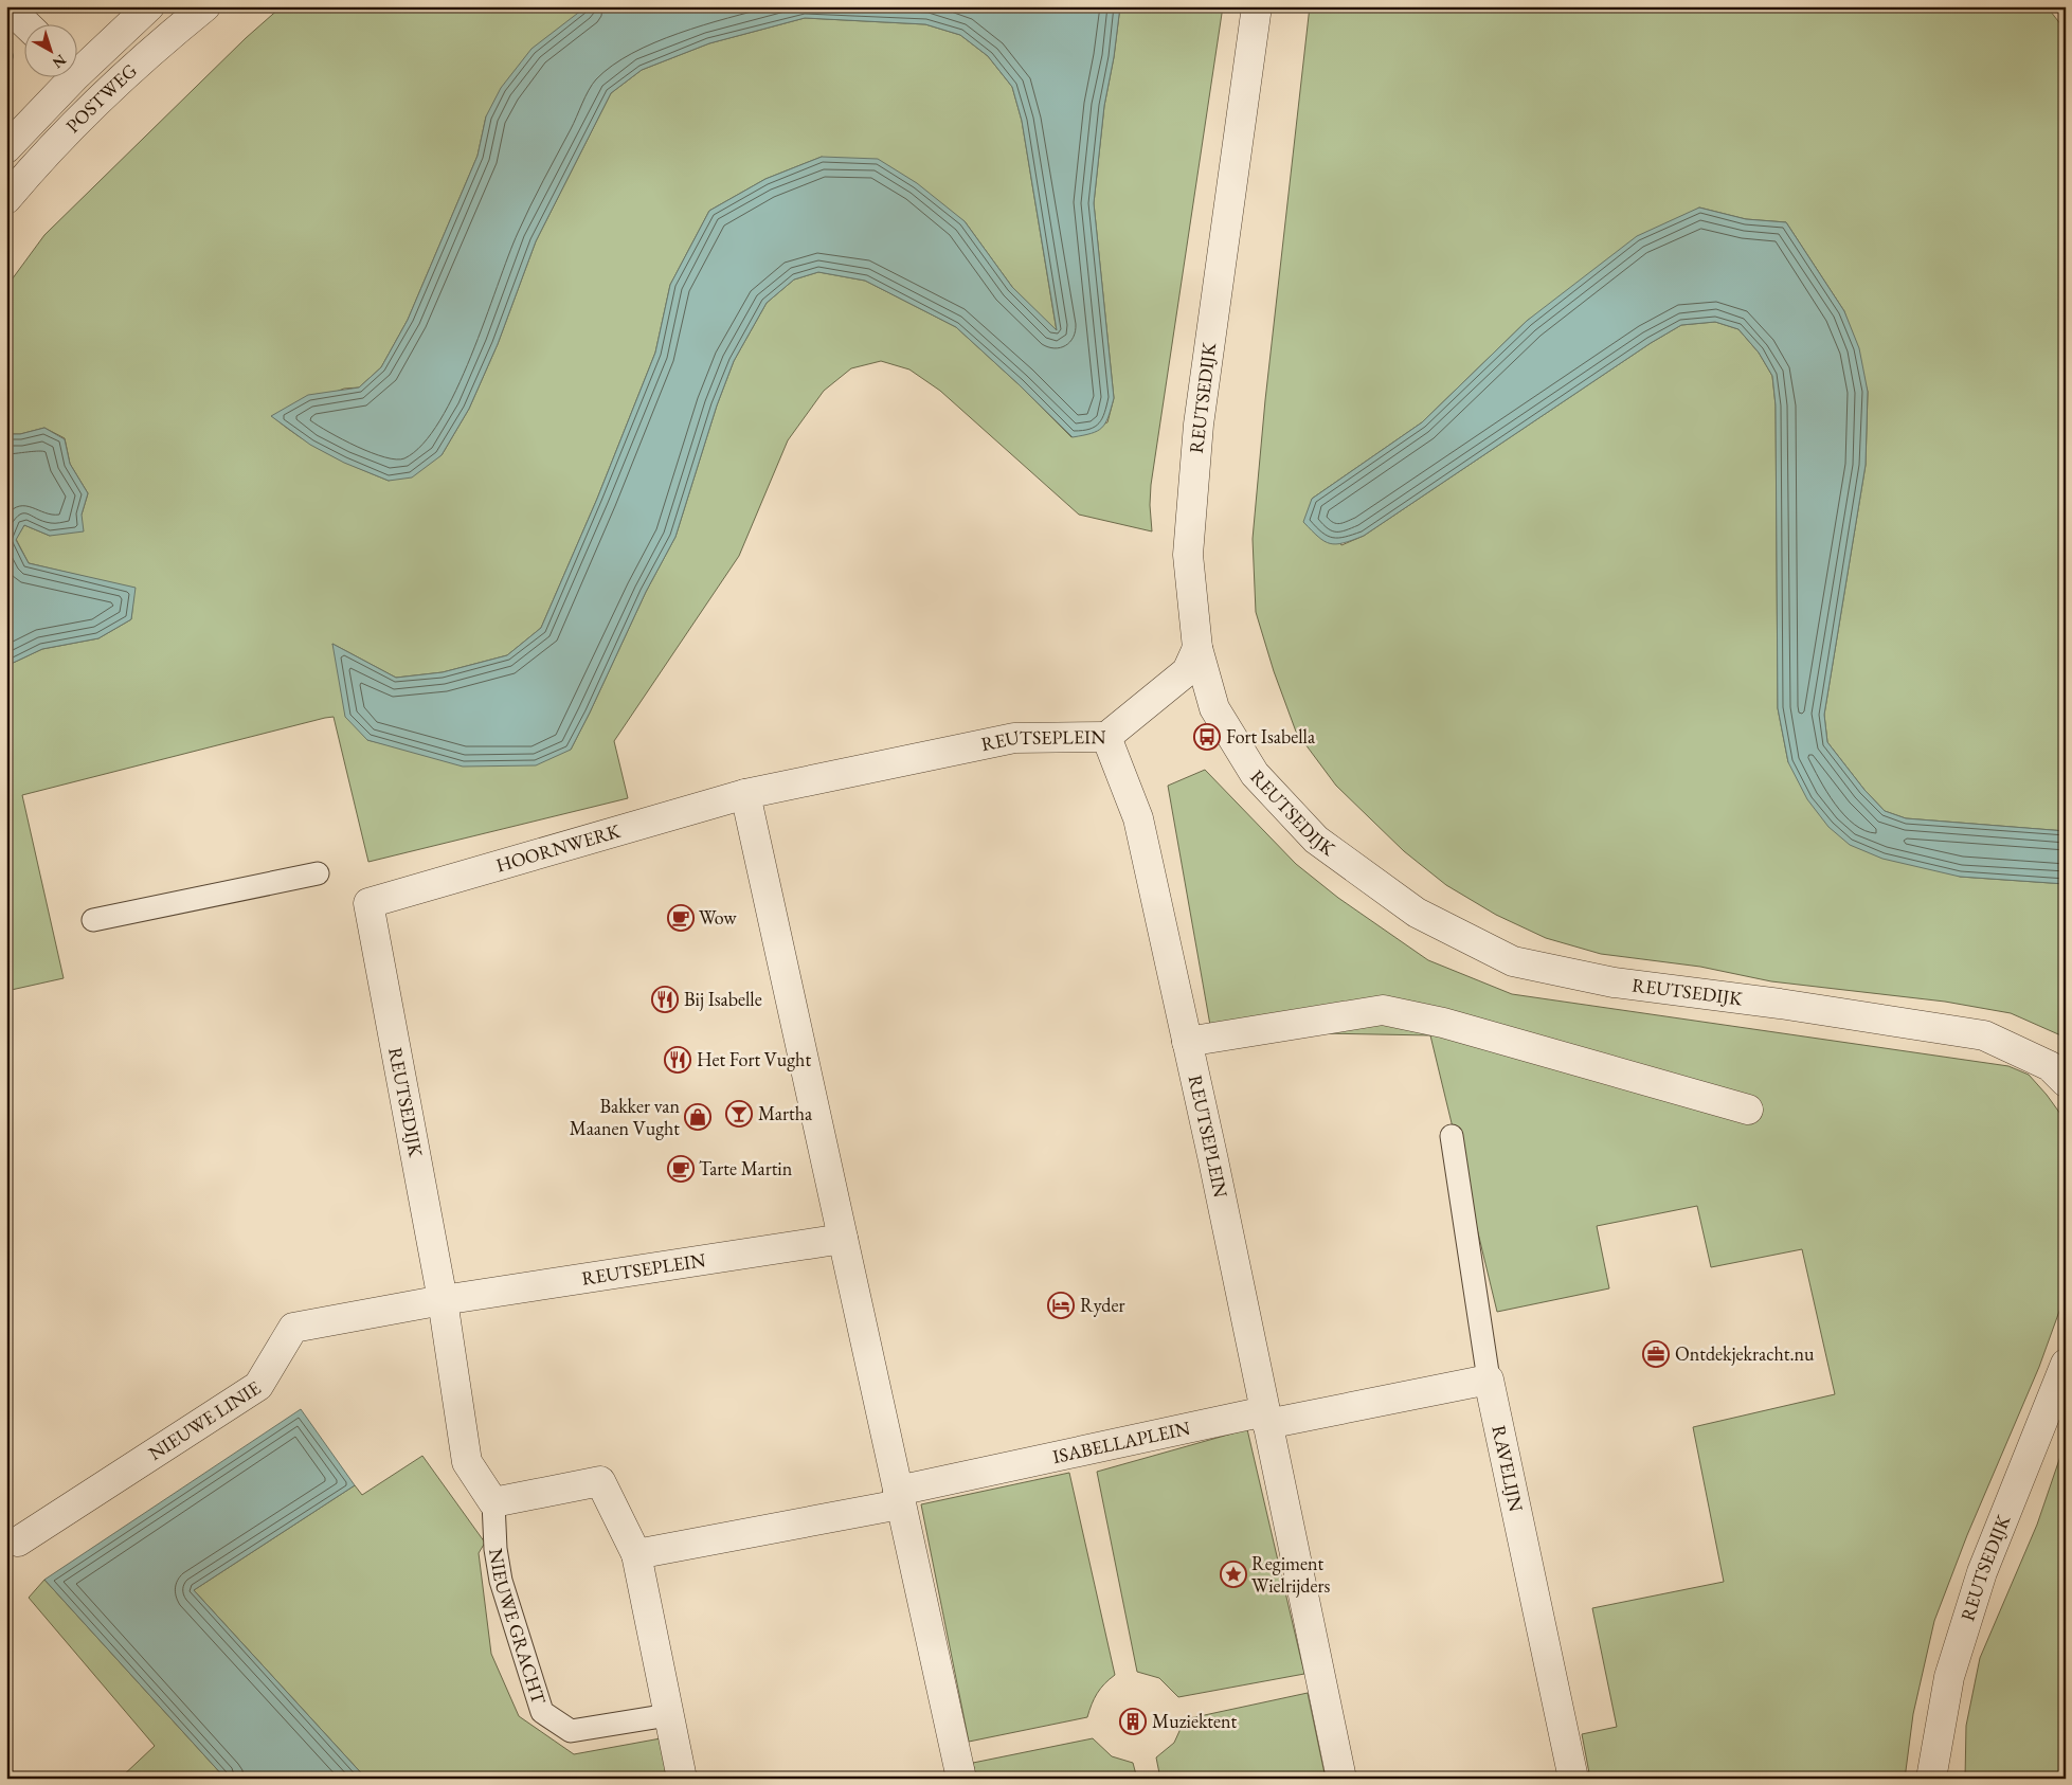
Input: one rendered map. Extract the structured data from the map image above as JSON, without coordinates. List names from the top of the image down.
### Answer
{
  "streets": {
    "street": [
      "POSTWEG",
      "REUTSEDIJK",
      "REUTSEPLEIN",
      "HOORNWERK",
      "NIEUWE LINIE",
      "ISABELLAPLEIN",
      "RAVELIJN"
    ],
    "lane": ["NIEUWE GRACHT"]
  },
  "crossings": [
    ["REUTSEDIJK", "REUTSEPLEIN"],
    ["REUTSEDIJK", "HOORNWERK"],
    ["REUTSEDIJK", "NIEUWE LINIE"],
    ["REUTSEPLEIN", "HOORNWERK"],
    ["REUTSEPLEIN", "NIEUWE LINIE"],
    ["REUTSEPLEIN", "ISABELLAPLEIN"]
  ],
  "places": {
    "bus stop": ["Fort Isabella"],
    "cafe": ["Wow", "Tarte Martin"],
    "restaurant": ["Bij Isabelle", "Het Fort Vught"],
    "bar": ["Martha"],
    "shop": ["Bakker van Maanen Vught"],
    "hotel": ["Ryder"],
    "office": ["Ontdekjekracht.nu"],
    "place": ["Regiment Wielrijders"],
    "building": ["Muziektent"]
  },
  "north": "bottom right"
}
